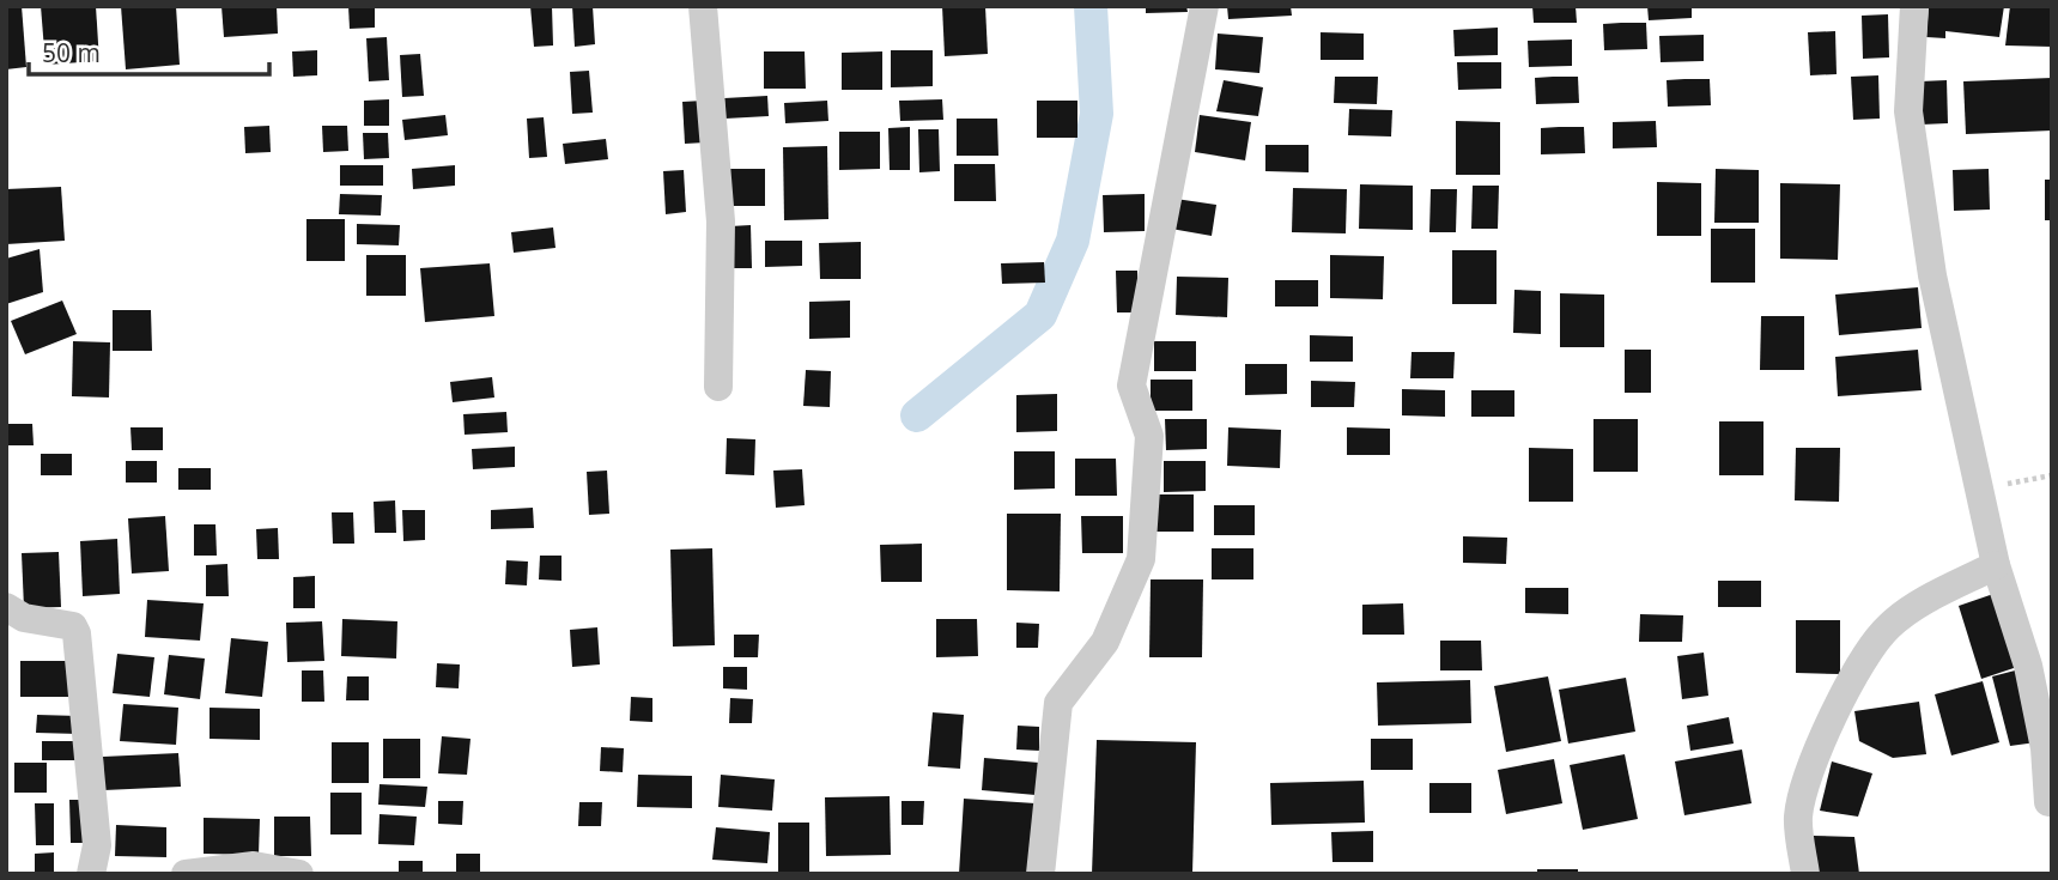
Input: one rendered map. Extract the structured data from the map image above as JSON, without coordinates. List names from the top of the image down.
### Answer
{
  "scale_bar": "50 m"
}
